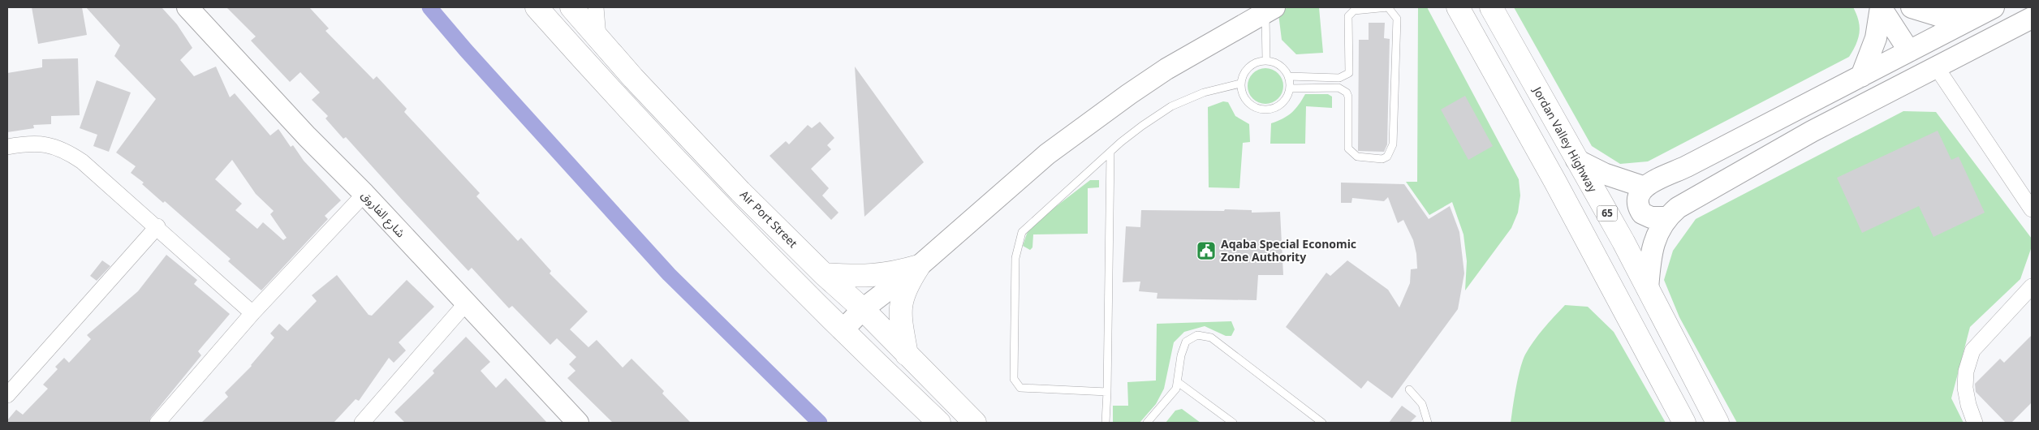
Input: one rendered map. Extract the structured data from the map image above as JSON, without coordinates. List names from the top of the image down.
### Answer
{
  "streets": {
    "main road": ["Jordan Valley Highway", "65", "Air Port Street"],
    "street": ["شارع الفاروق"]
  },
  "places": {
    "public building": ["Aqaba Special Economic Zone Authority"]
  }
}
